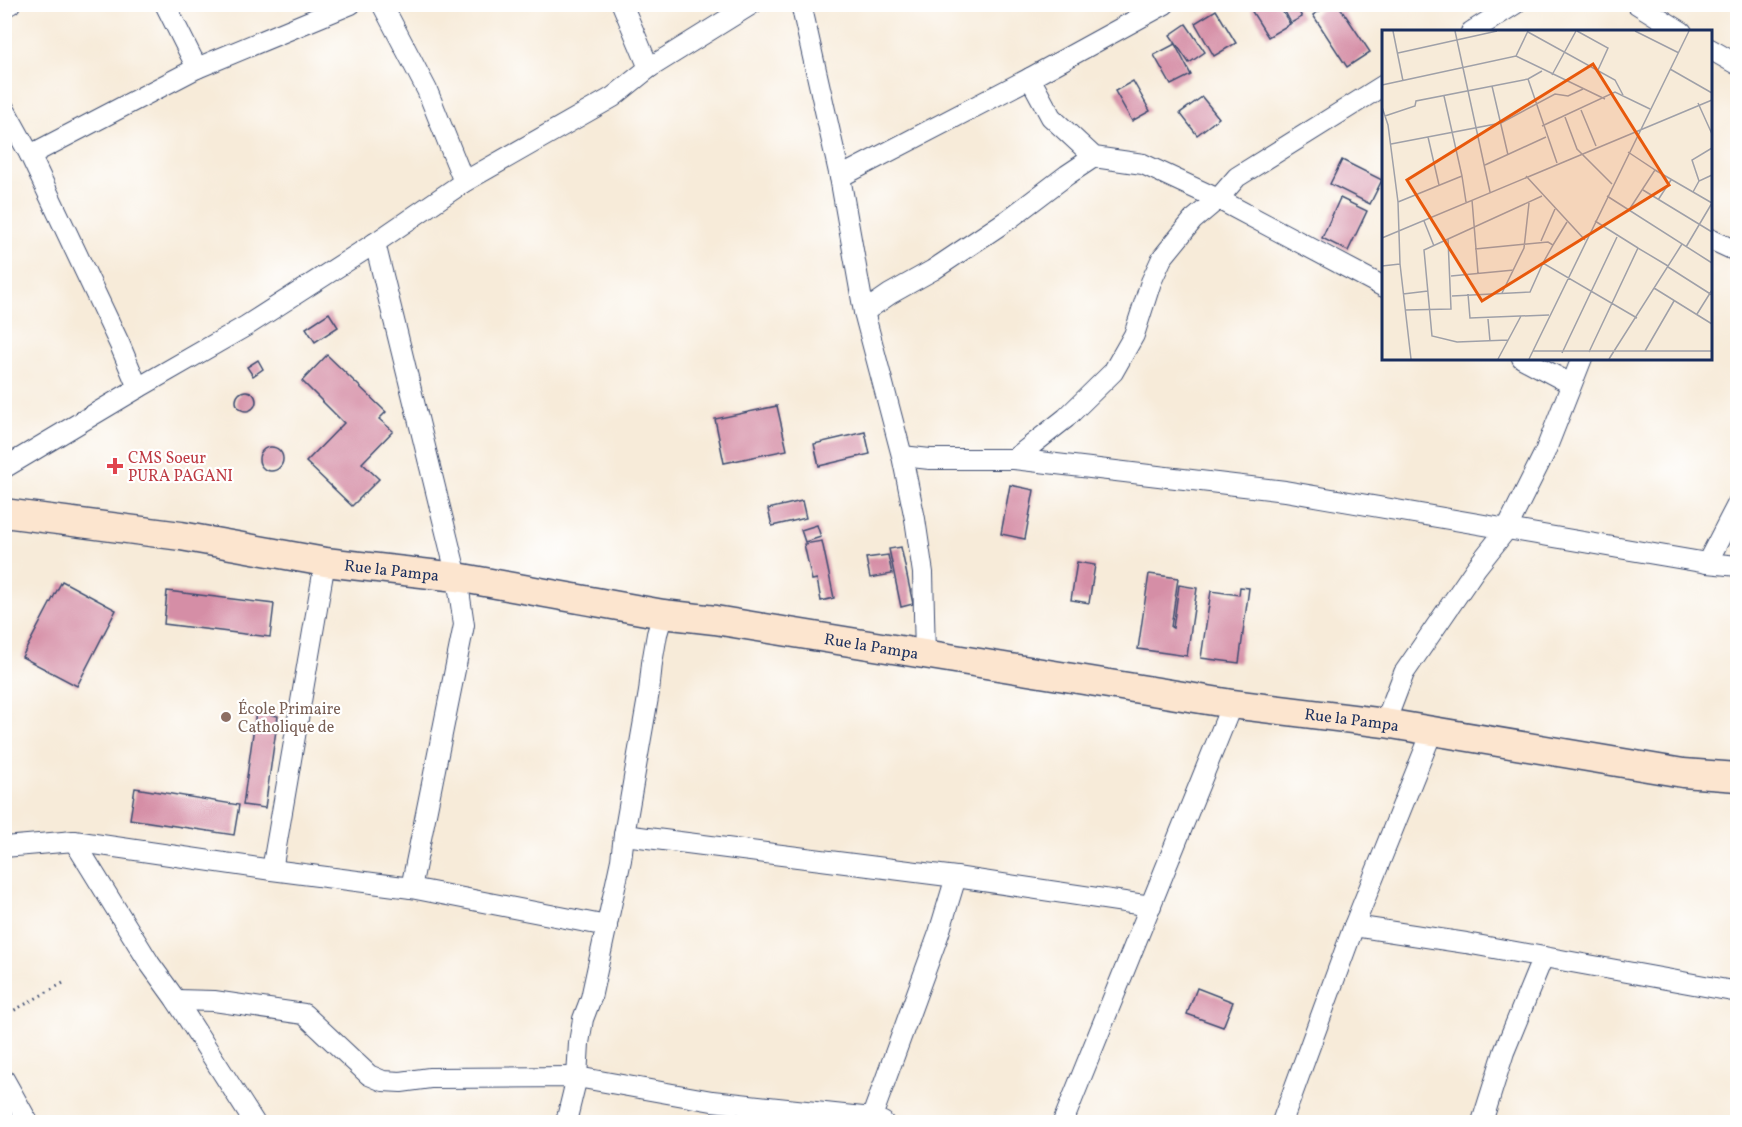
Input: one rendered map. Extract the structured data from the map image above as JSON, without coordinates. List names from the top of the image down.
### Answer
{
  "streets": {
    "street": ["Rue la Pampa"]
  },
  "places": {
    "health": ["CMS Soeur PURA PAGANI"],
    "other": ["École Primaire Catholique de"]
  }
}
